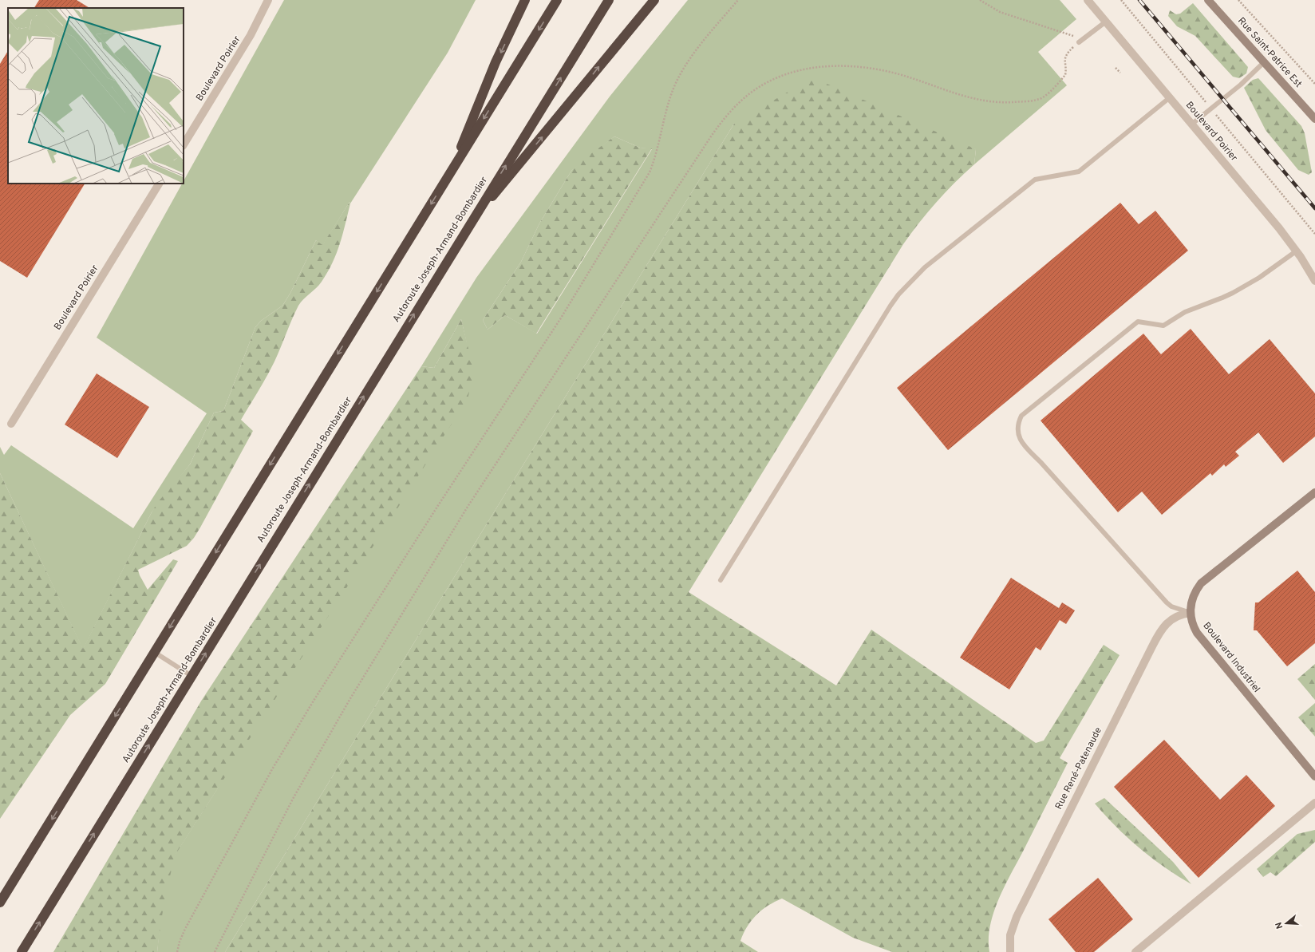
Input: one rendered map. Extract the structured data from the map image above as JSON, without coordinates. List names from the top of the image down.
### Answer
{
  "streets": {
    "highway": ["Autoroute Joseph-Armand-Bombardier"],
    "street": [
      "Rue Saint-Patrice Est",
      "Boulevard Poirier",
      "Boulevard Industriel",
      "Rue René-Patenaude"
    ]
  },
  "crossings": [
    ["Boulevard Industriel", "Rue René-Patenaude"]
  ],
  "north": "left"
}
